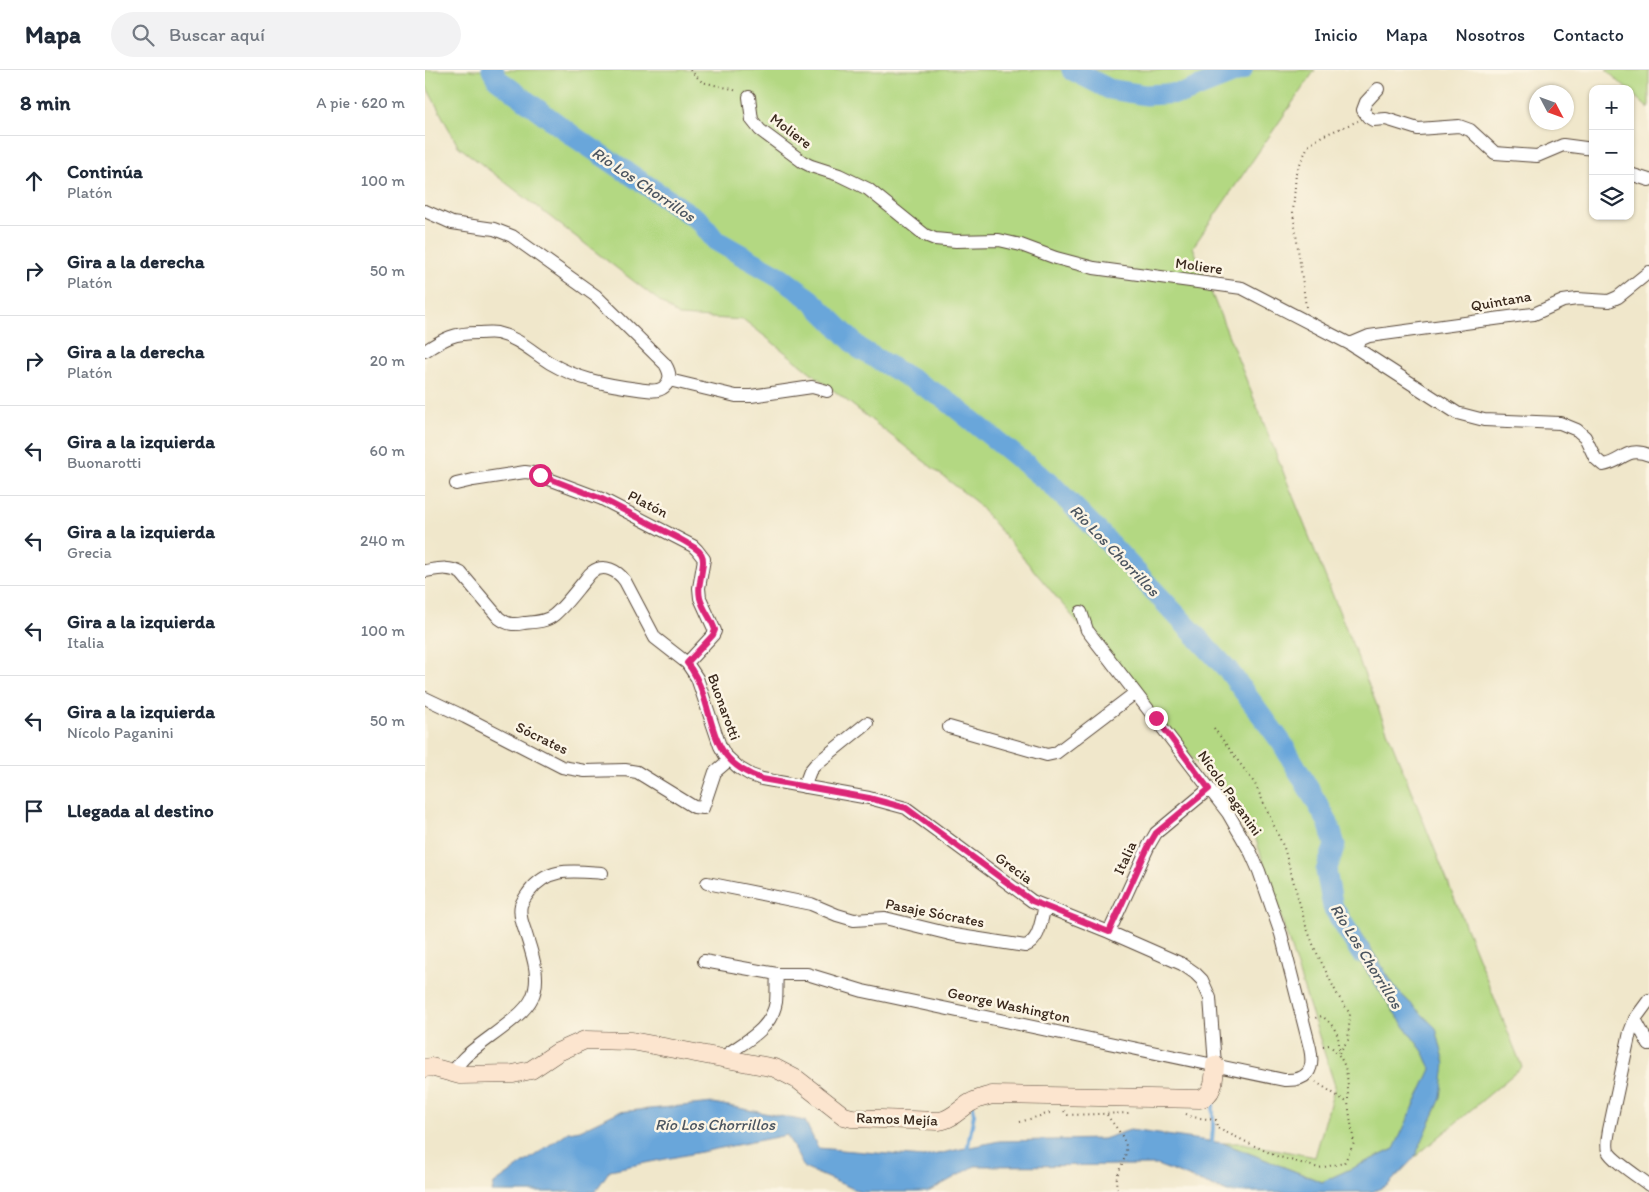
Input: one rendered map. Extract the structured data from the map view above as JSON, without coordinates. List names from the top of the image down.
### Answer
{
  "streets": {
    "street": [
      "Moliere",
      "Quintana",
      "Platón",
      "Buonarotti",
      "Sócrates",
      "Nícolo Paganini",
      "Italia",
      "Grecia",
      "Pasaje Sócrates",
      "George Washington",
      "Ramos Mejía"
    ]
  },
  "crossings": [
    ["Moliere", "Quintana"],
    ["Platón", "Buonarotti"],
    ["Buonarotti", "Sócrates"],
    ["Buonarotti", "Grecia"],
    ["Sócrates", "Grecia"],
    ["Nícolo Paganini", "Italia"],
    ["Nícolo Paganini", "George Washington"],
    ["Italia", "Grecia"],
    ["Grecia", "Pasaje Sócrates"],
    ["Grecia", "George Washington"],
    ["Grecia", "Ramos Mejía"],
    ["George Washington", "Ramos Mejía"]
  ],
  "water": ["Río Los Chorrillos"],
  "north": "bottom right",
  "page": {
    "header": "Mapa",
    "search": "Buscar aquí",
    "nav": [
      "Inicio",
      "Mapa",
      "Nosotros",
      "Contacto"
    ],
    "heading": ["8 min", "A pie · 620 m"],
    "map_buttons": ["+", "−"],
    "list": [
      ["Continúa", "Platón", "100 m"],
      ["Gira a la derecha", "Platón", "50 m"],
      ["Gira a la derecha", "Platón", "20 m"],
      ["Gira a la izquierda", "Buonarotti", "60 m"],
      ["Gira a la izquierda", "Grecia", "240 m"],
      ["Gira a la izquierda", "Italia", "100 m"],
      ["Gira a la izquierda", "Nícolo Paganini", "50 m"],
      "Llegada al destino"
    ]
  }
}
